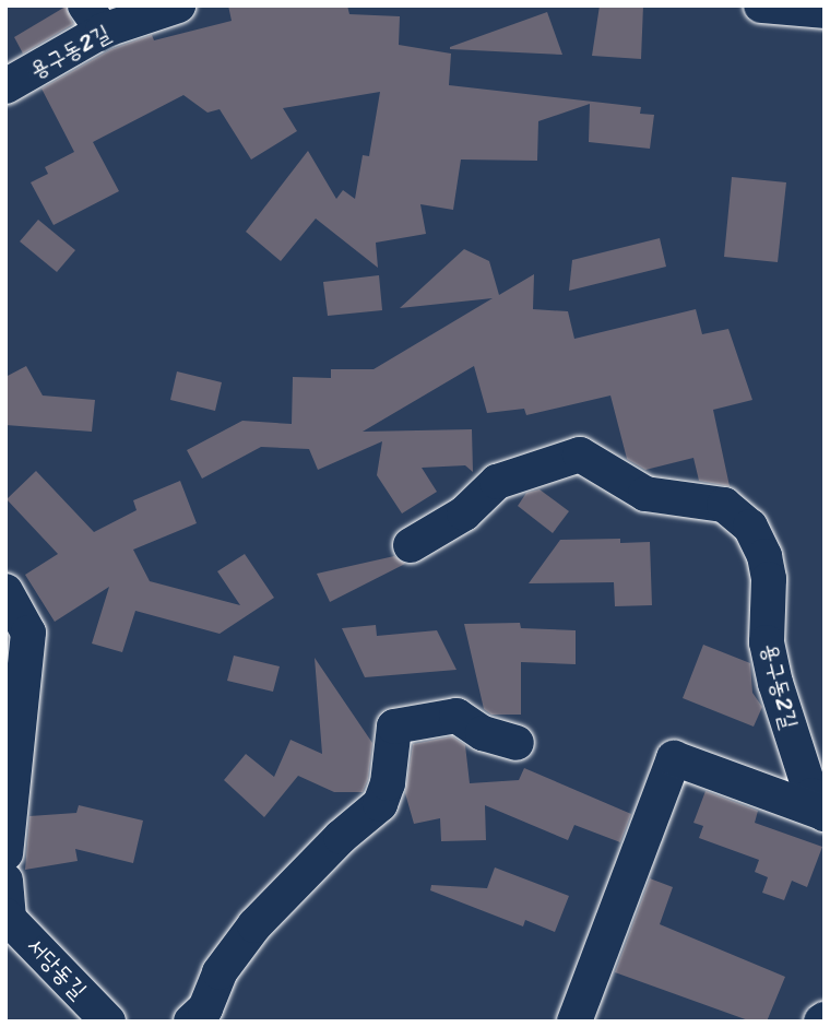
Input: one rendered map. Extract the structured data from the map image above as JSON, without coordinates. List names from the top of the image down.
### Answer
{
  "streets": {
    "street": ["용구동2길", "서당동길"]
  }
}
